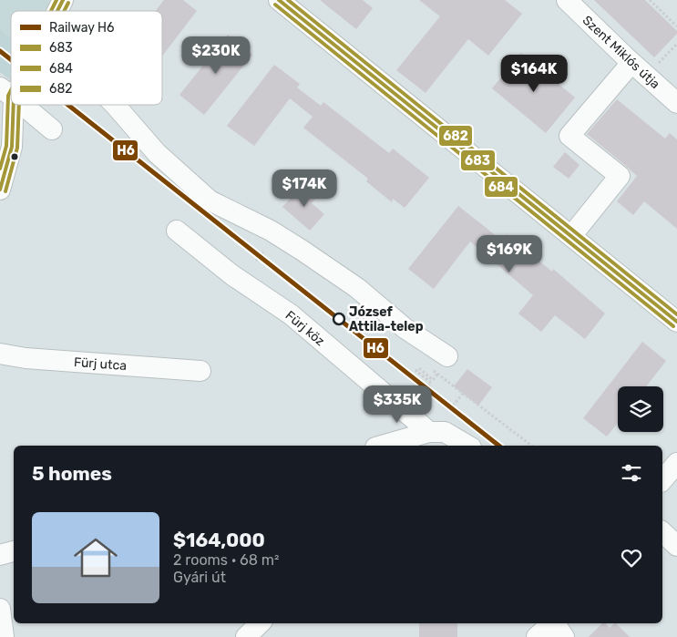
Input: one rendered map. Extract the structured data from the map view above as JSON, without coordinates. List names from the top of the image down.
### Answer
{
  "streets": {
    "street": ["Szent Miklós útja", "Fürj köz", "Fürj utca"]
  },
  "places": ["József Attila-telep"],
  "lines": [
    "transit line 683",
    "transit line 682",
    "transit line 684",
    "rail line H6"
  ],
  "legend": [
    "Railway H6",
    "683",
    "684",
    "682"
  ],
  "page": {
    "price": [
      "$230K",
      "$164K",
      "$174K",
      "$169K",
      "$335K"
    ],
    "heading": "5 homes",
    "list": [
      {
        "name": "$164,000",
        "note": "2 rooms · 68 m² · Gyári út"
      }
    ]
  }
}
